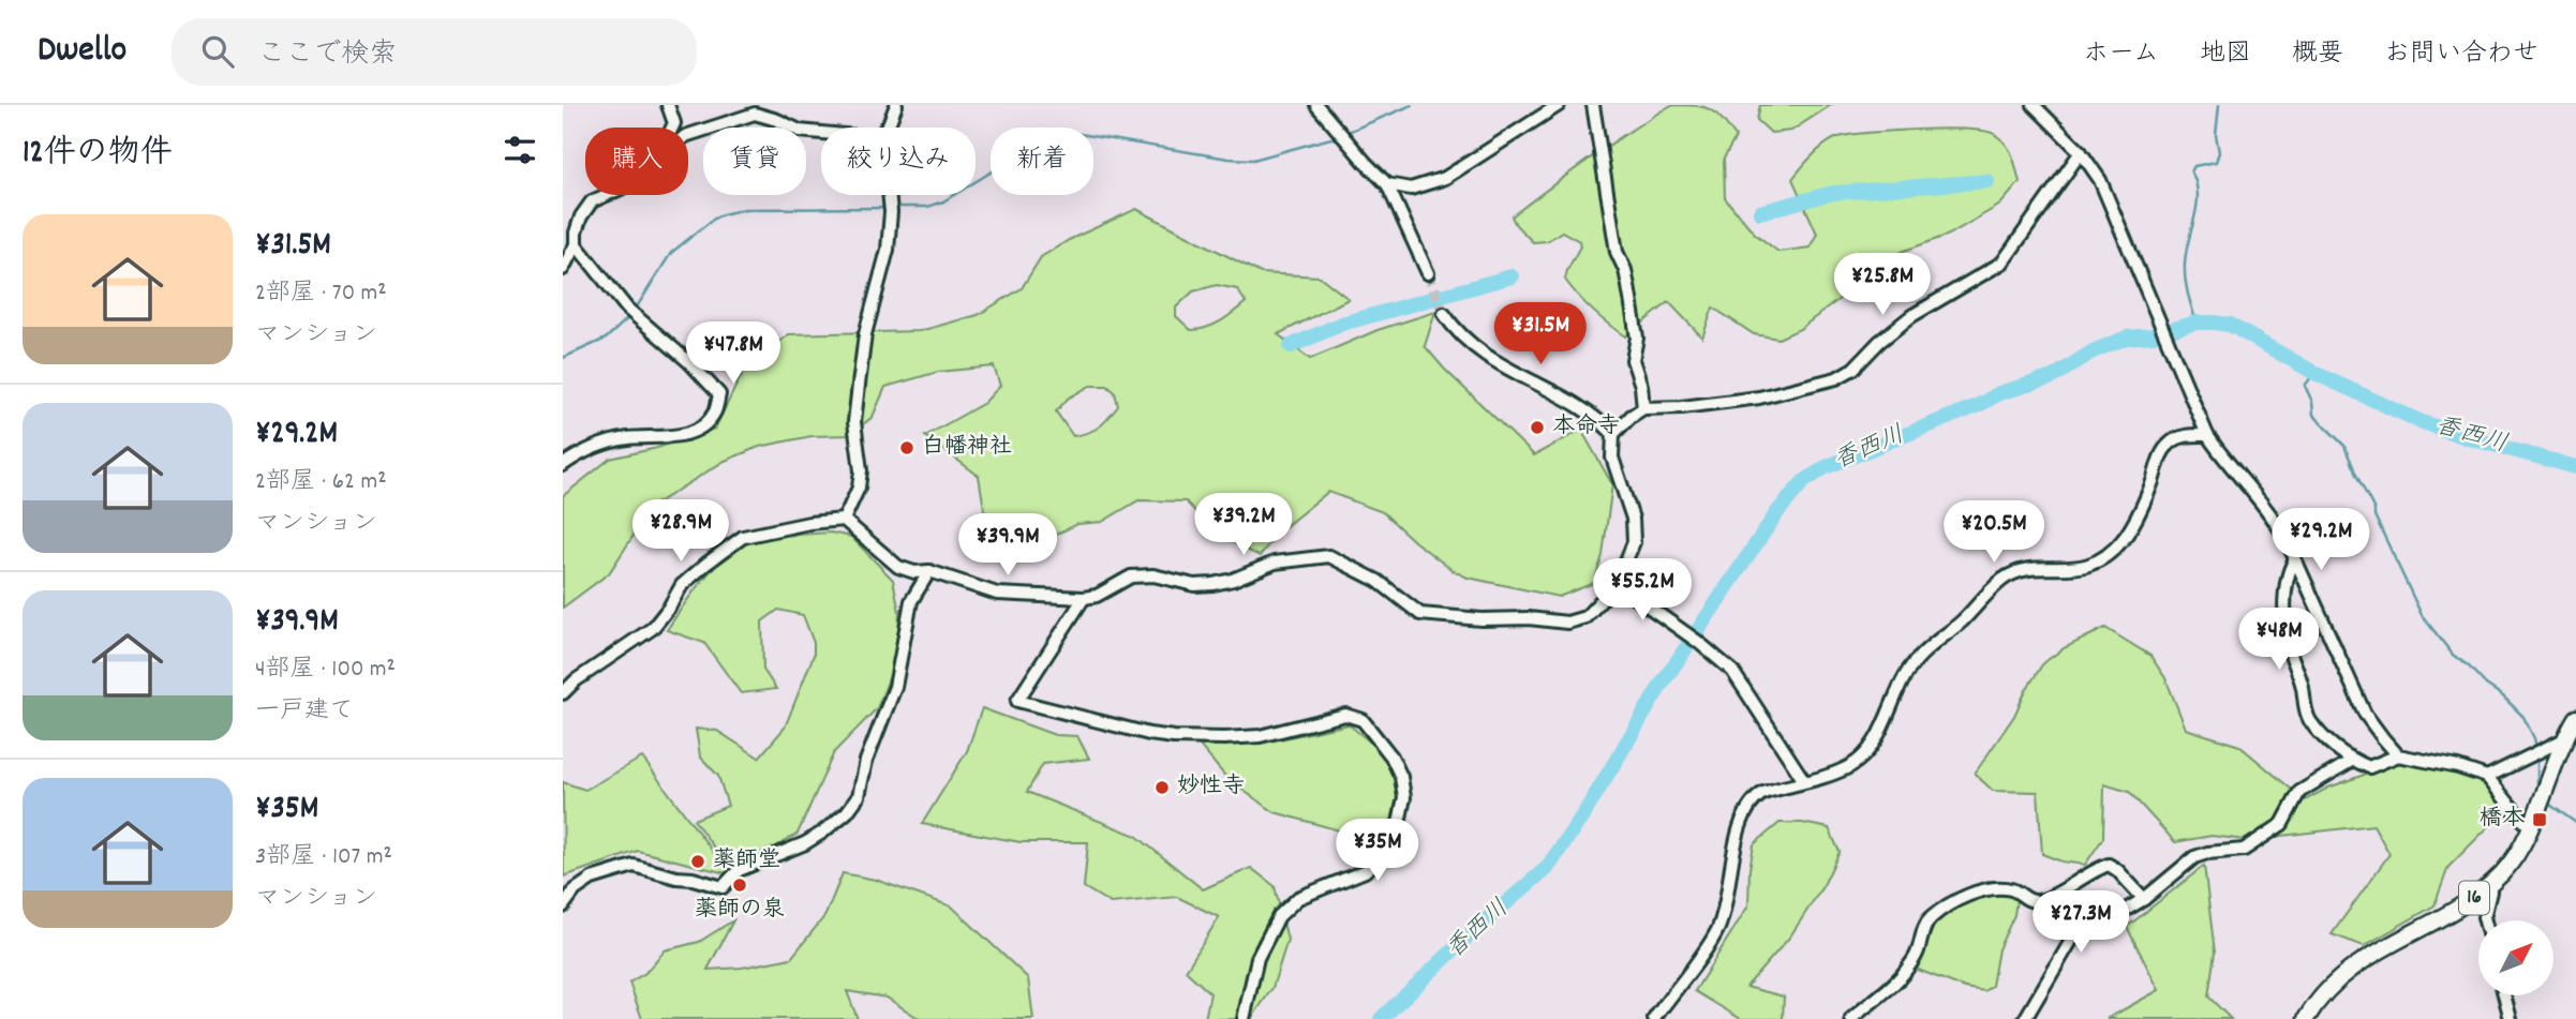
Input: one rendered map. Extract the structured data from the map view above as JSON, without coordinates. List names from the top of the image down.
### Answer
{
  "streets": {
    "main road": ["16"]
  },
  "water": ["香西川"],
  "places": {
    "other": [
      "本命寺",
      "白幡神社",
      "妙性寺",
      "薬師堂",
      "薬師の泉"
    ],
    "transit": ["橋本"]
  },
  "north": "top right",
  "page": {
    "header": "Dwello",
    "search": "ここで検索",
    "nav": [
      "ホーム",
      "地図",
      "概要",
      "お問い合わせ"
    ],
    "heading": "12件の物件",
    "chip": [
      "購入",
      "賃貸",
      "絞り込み",
      "新着"
    ],
    "list": [
      {
        "name": "¥31.5M",
        "note": "2部屋 · 70 m² · マンション"
      },
      {
        "name": "¥29.2M",
        "note": "2部屋 · 62 m² · マンション"
      },
      {
        "name": "¥39.9M",
        "note": "4部屋 · 100 m² · 一戸建て"
      },
      {
        "name": "¥35M",
        "note": "3部屋 · 107 m² · マンション"
      }
    ],
    "price": [
      "¥25.8M",
      "¥31.5M",
      "¥47.8M",
      "¥39.2M",
      "¥28.9M",
      "¥20.5M",
      "¥29.2M",
      "¥39.9M",
      "¥55.2M",
      "¥48M",
      "¥35M",
      "¥27.3M"
    ]
  }
}
